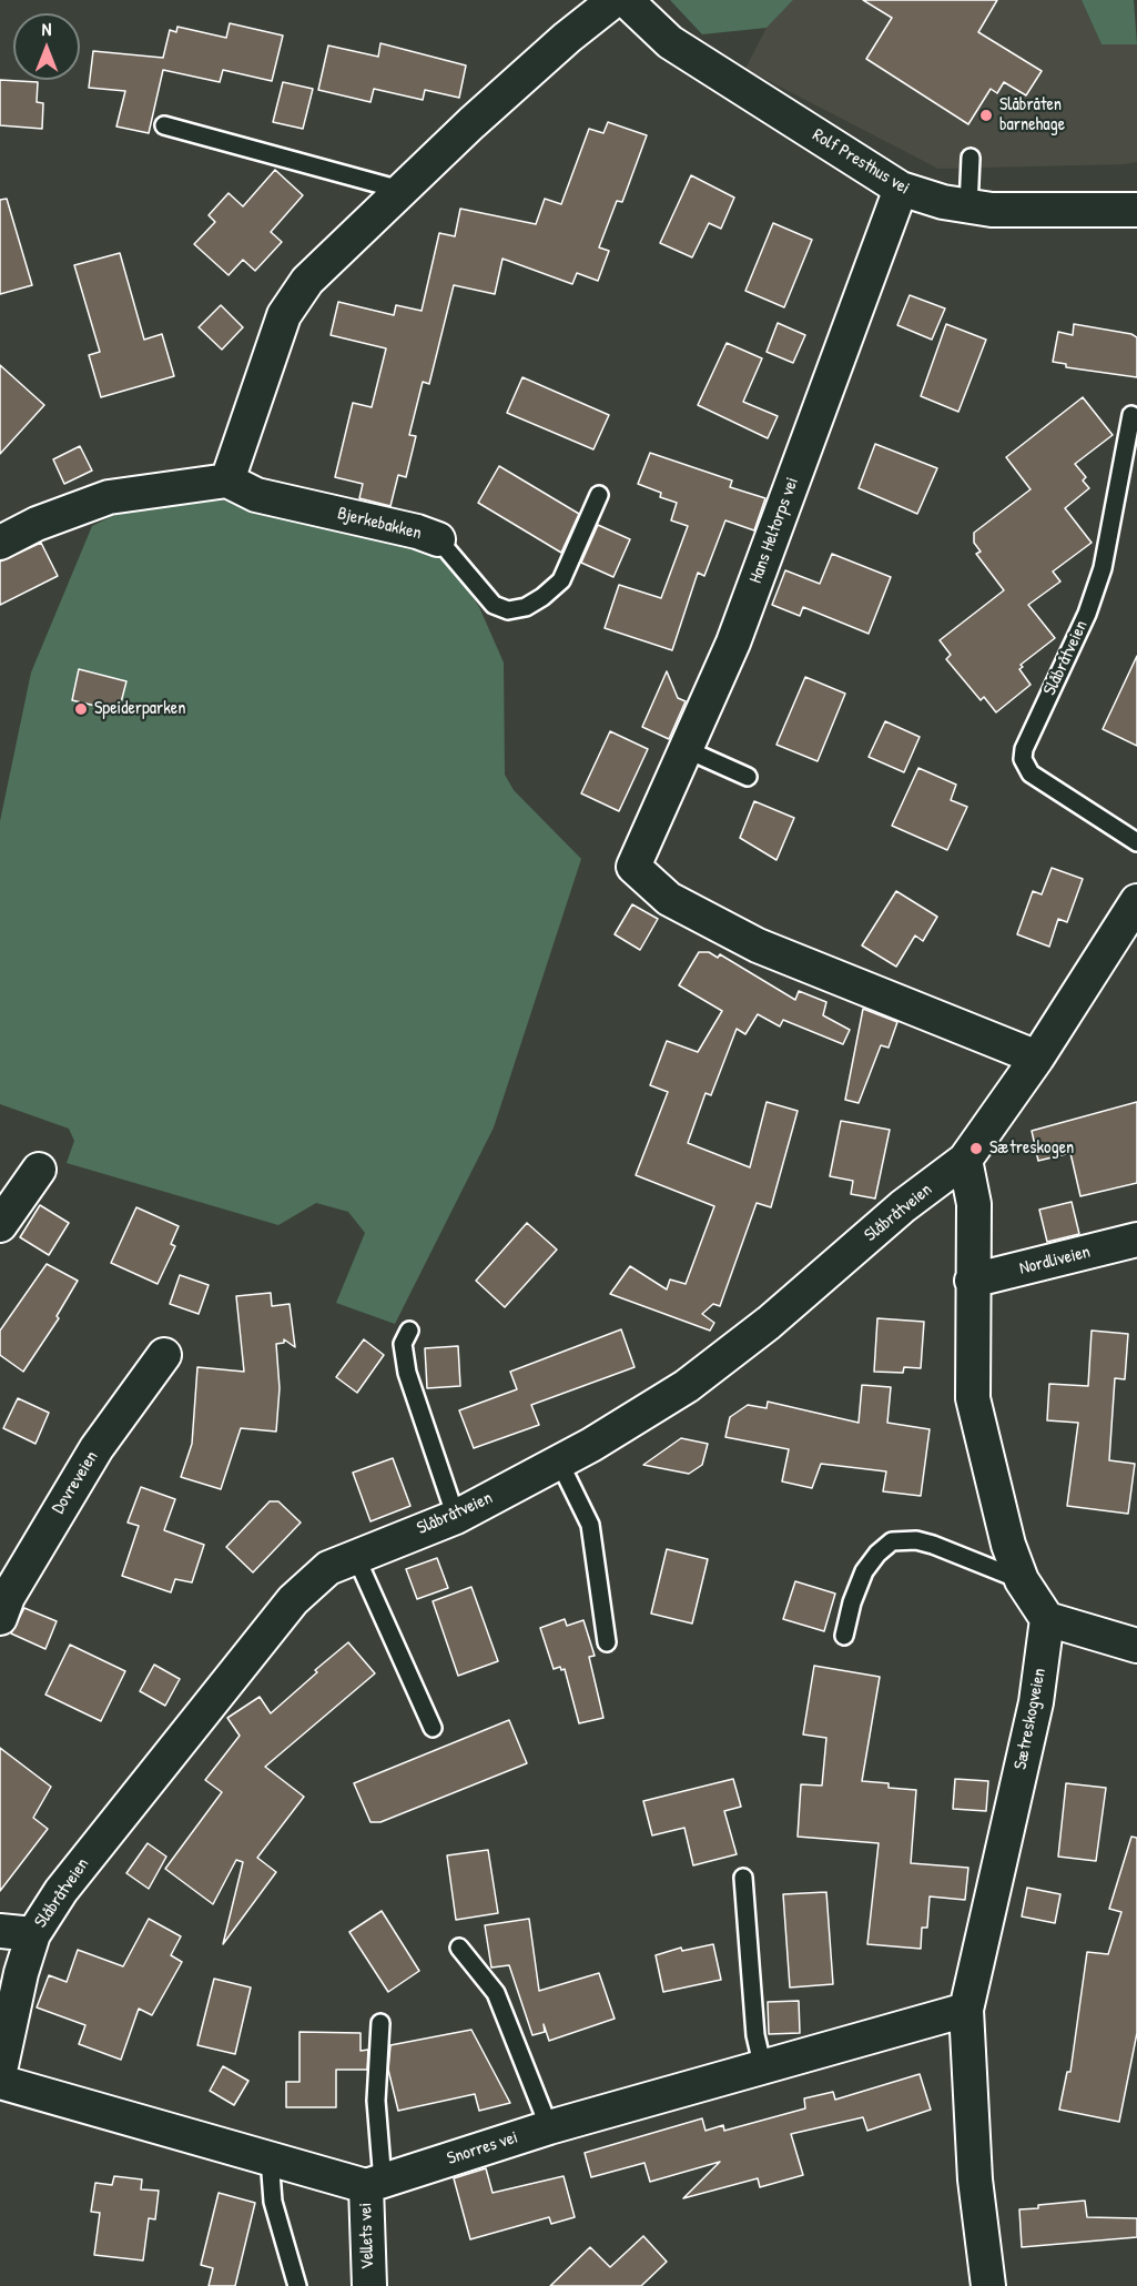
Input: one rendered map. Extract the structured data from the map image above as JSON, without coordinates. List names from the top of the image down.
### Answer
{
  "streets": {
    "street": [
      "Rolf Presthus vei",
      "Bjerkebakken",
      "Hans Heltorps vei",
      "Slåbråtveien",
      "Nordliveien",
      "Dovreveien",
      "Sætreskogveien",
      "Snorres vei",
      "Vellets vei"
    ]
  },
  "crossings": [
    ["Rolf Presthus vei", "Hans Heltorps vei"],
    ["Hans Heltorps vei", "Slåbråtveien"],
    ["Sætreskogveien", "Snorres vei"],
    ["Snorres vei", "Vellets vei"]
  ],
  "places": ["Slåbråten barnehage", "Speiderparken", "Sætreskogen"],
  "north": "top"
}
